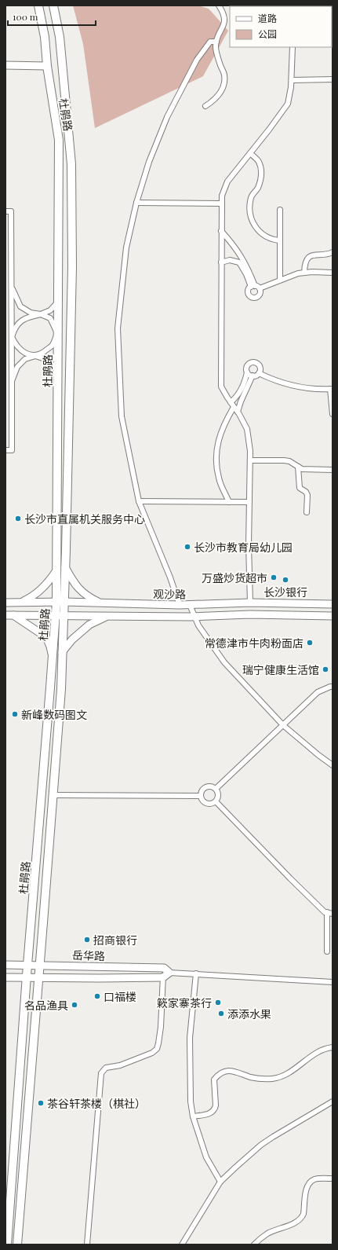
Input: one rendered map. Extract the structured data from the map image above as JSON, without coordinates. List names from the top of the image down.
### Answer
{
  "streets": {
    "main road": ["杜鹃路", "观沙路", "岳华路"]
  },
  "crossings": [
    ["杜鹃路", "观沙路"],
    ["杜鹃路", "岳华路"]
  ],
  "places": [
    "长沙市直属机关服务中心",
    "长沙市教育局幼儿园",
    "万盛炒货超市",
    "长沙银行",
    "常德津市牛肉粉面店",
    "瑞宁健康生活馆",
    "新峰数码图文",
    "招商银行",
    "口福楼",
    "簌家寨茶行",
    "名品渔具",
    "添添水果",
    "茶谷轩茶楼（棋社）"
  ],
  "legend": ["道路", "公园"],
  "scale_bar": "100 m"
}
